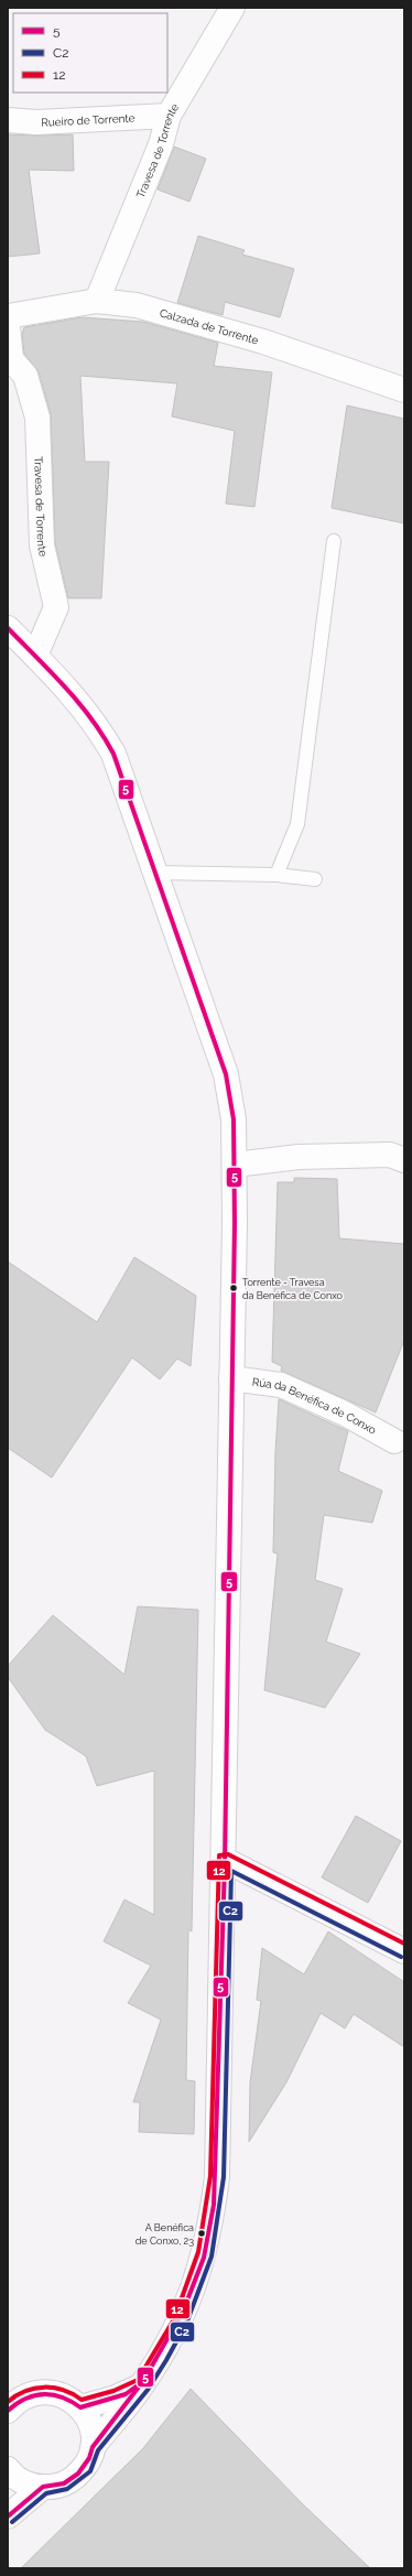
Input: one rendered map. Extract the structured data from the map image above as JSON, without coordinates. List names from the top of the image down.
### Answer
{
  "streets": {
    "street": [
      "Rueiro de Torrente",
      "Travesa de Torrente",
      "Calzada de Torrente",
      "Rúa da Benéfica de Conxo"
    ]
  },
  "crossings": [
    ["Rueiro de Torrente", "Travesa de Torrente"],
    ["Travesa de Torrente", "Calzada de Torrente"]
  ],
  "places": ["Torrente - Travesa da Benéfica de Conxo", "A Benéfica de Conxo, 23"],
  "lines": ["transit line 5", "transit line 12", "transit line C2"],
  "legend": ["5", "C2", "12"]
}
